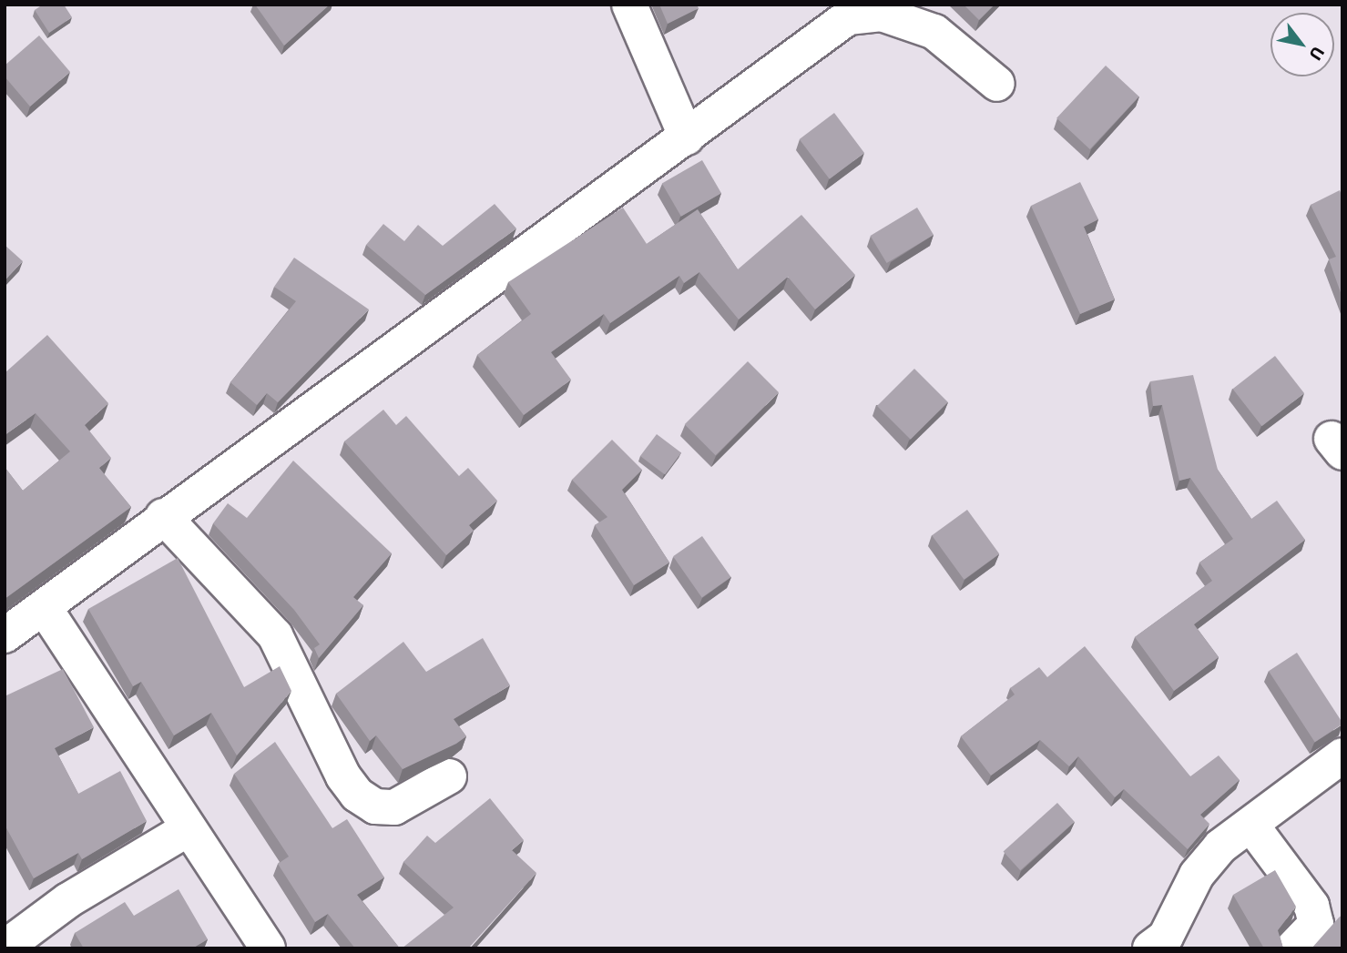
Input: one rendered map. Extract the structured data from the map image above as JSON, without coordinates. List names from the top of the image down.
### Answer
{
  "north": "bottom right"
}
